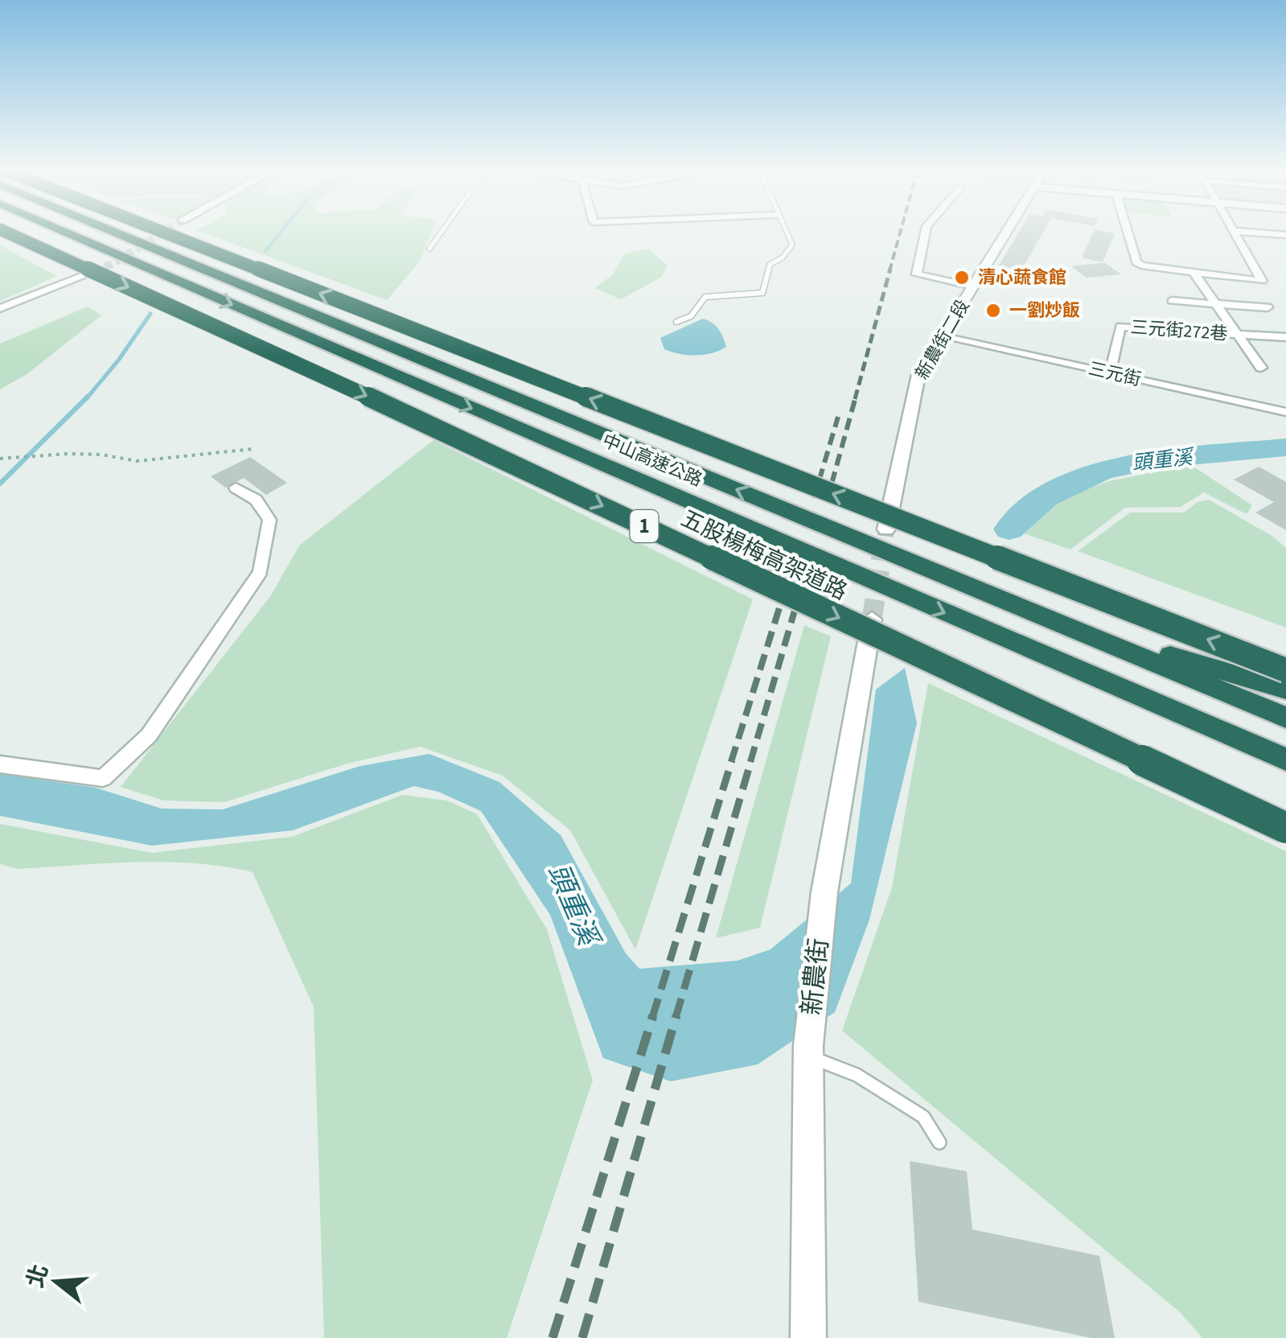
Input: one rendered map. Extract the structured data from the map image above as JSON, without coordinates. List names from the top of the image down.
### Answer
{
  "streets": {
    "highway": ["中山高速公路", "1", "五股楊梅高架道路"],
    "street": [
      "三元街272巷",
      "新農街二段",
      "三元街",
      "新農街"
    ]
  },
  "crossings": [
    ["三元街272巷", "三元街"],
    ["新農街二段", "三元街"]
  ],
  "water": ["頭重溪"],
  "places": ["清心蔬食館", "一劉炒飯"],
  "north": "left"
}
